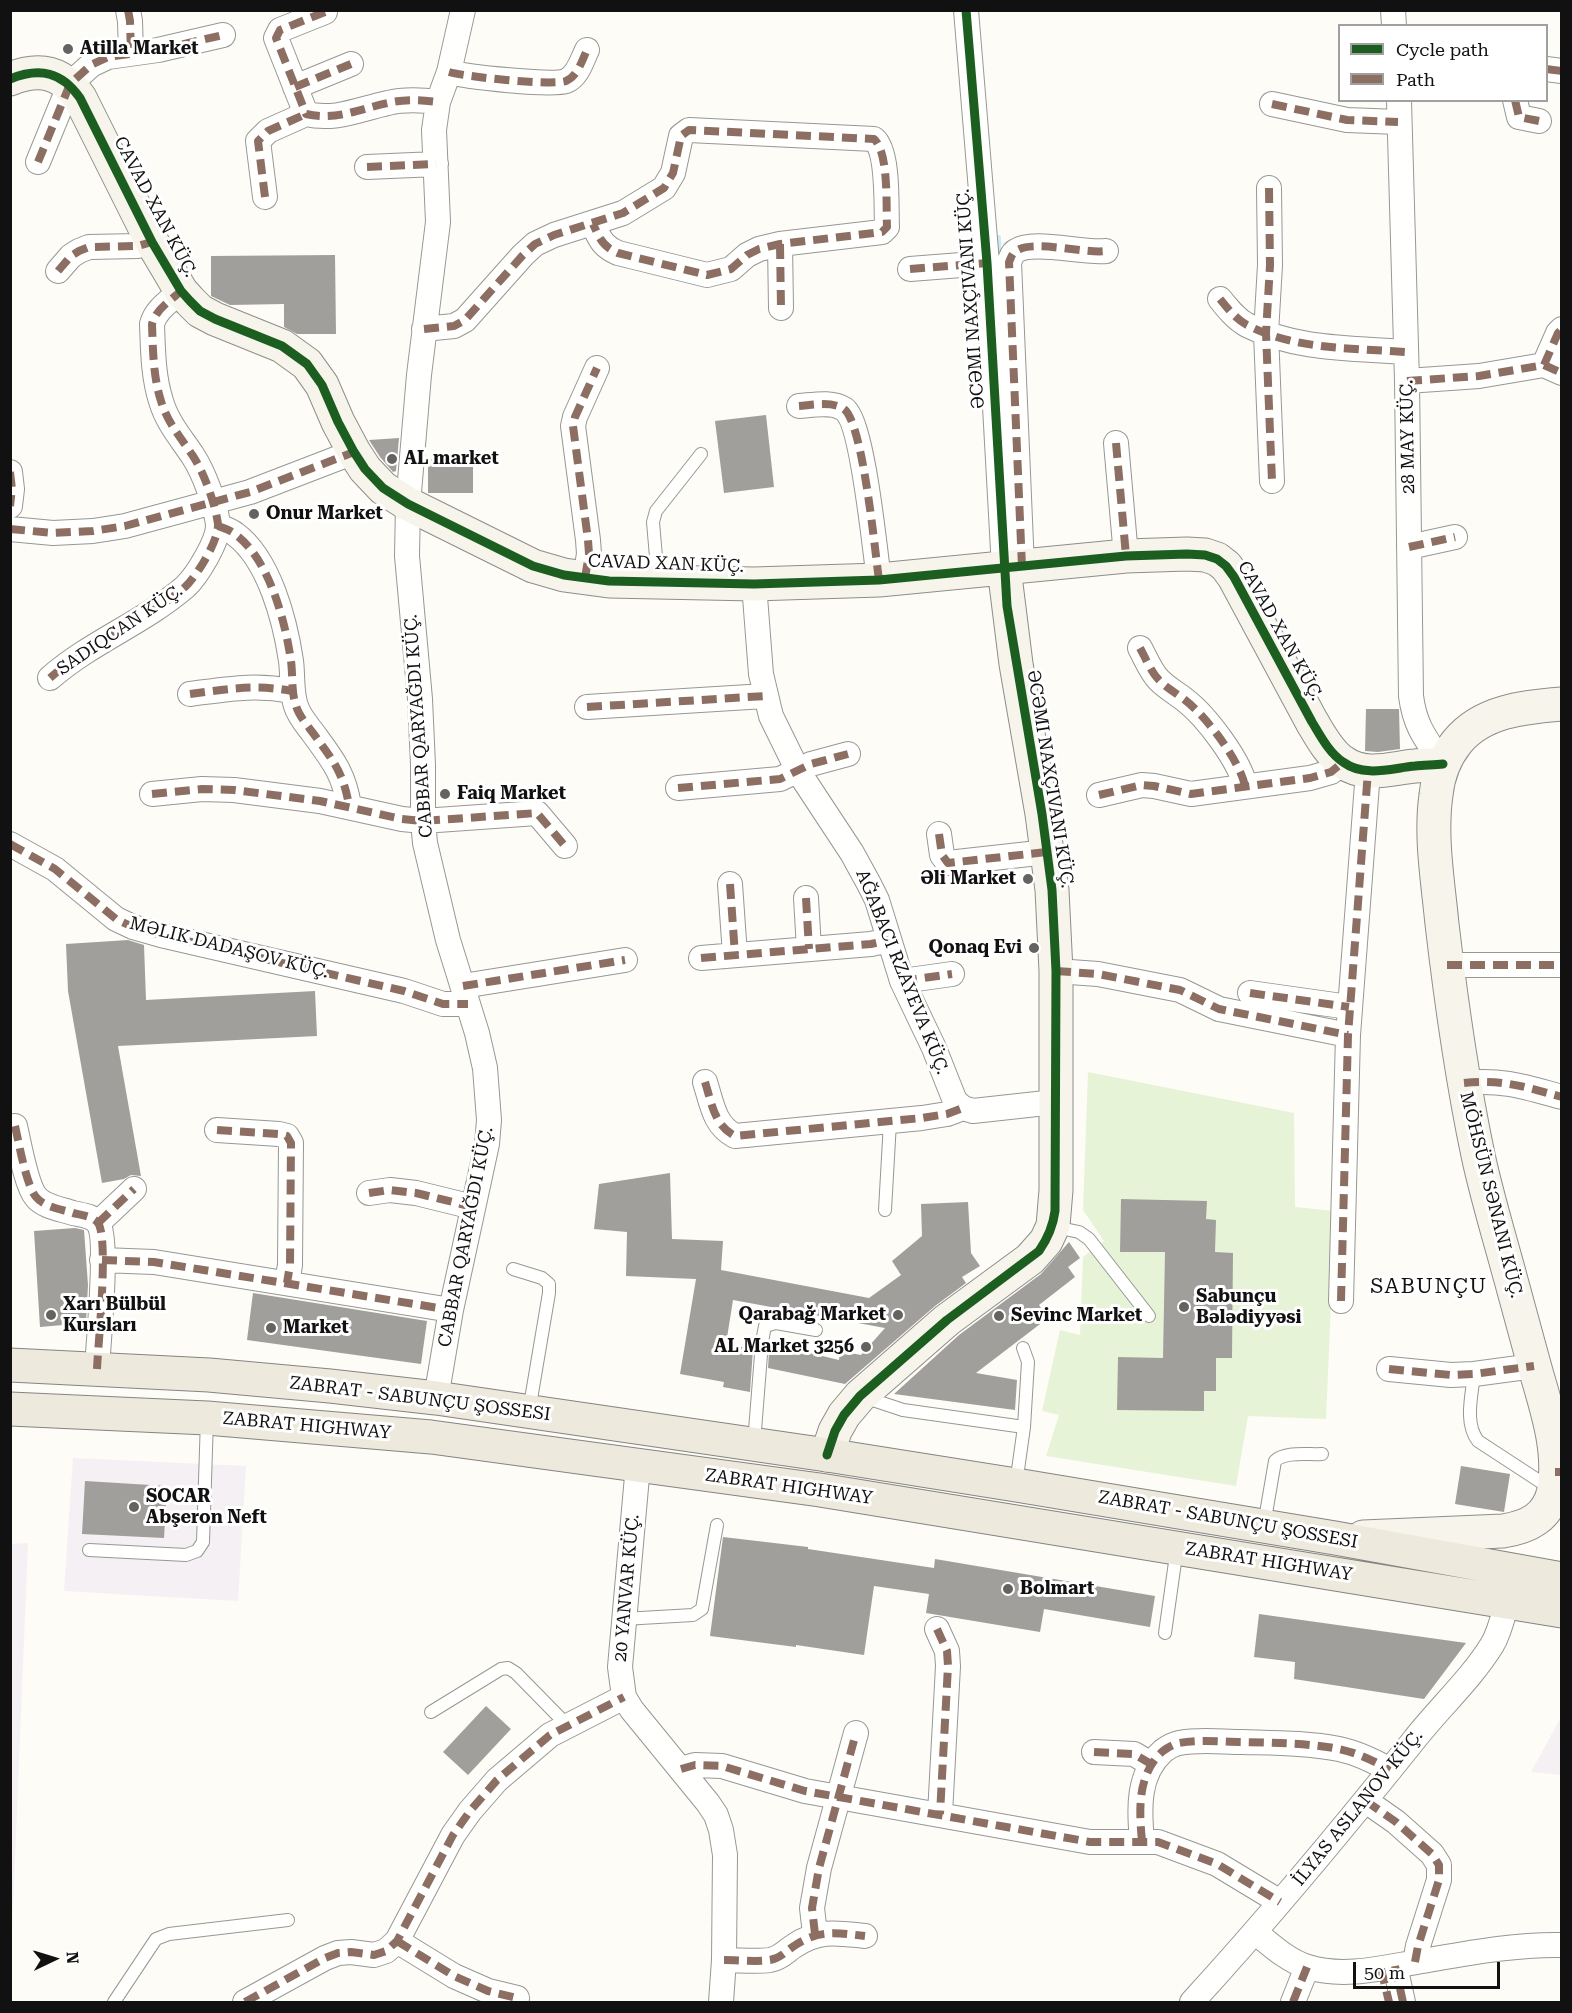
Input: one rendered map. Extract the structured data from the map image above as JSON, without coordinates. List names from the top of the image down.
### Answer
{
  "streets": {
    "main road": ["ZABRAT - SABUNÇU ŞOSSESI", "ZABRAT HIGHWAY"],
    "street": [
      "CAVAD XAN KÜÇ.",
      "28 MAY KÜÇ.",
      "MƏLIK DADAŞOV KÜÇ.",
      "MÖHSÜN SƏNANI KÜÇ.",
      "20 YANVAR KÜÇ.",
      "İLYAS ASLANOV KÜÇ."
    ],
    "cycle path": ["ƏCƏMI NAXÇIVANI KÜÇ."]
  },
  "crossings": [
    ["28 MAY KÜÇ.", "MÖHSÜN SƏNANI KÜÇ."],
    ["ZABRAT HIGHWAY", "20 YANVAR KÜÇ."],
    ["ZABRAT HIGHWAY", "İLYAS ASLANOV KÜÇ."]
  ],
  "districts": ["SABUNÇU"],
  "places": [
    "Atilla Market",
    "AL market",
    "Onur Market",
    "Faiq Market",
    "Əli Market",
    "Qonaq Evi",
    "Sabunçu Bələdiyyəsi",
    "Xarı Bülbül Kursları",
    "Qarabağ Market",
    "Sevinc Market",
    "Market",
    "AL Market 3256",
    "SOCAR Abşeron Neft",
    "Bolmart"
  ],
  "legend": ["Cycle path", "Path"],
  "scale_bar": "50 m",
  "north": "right"
}
